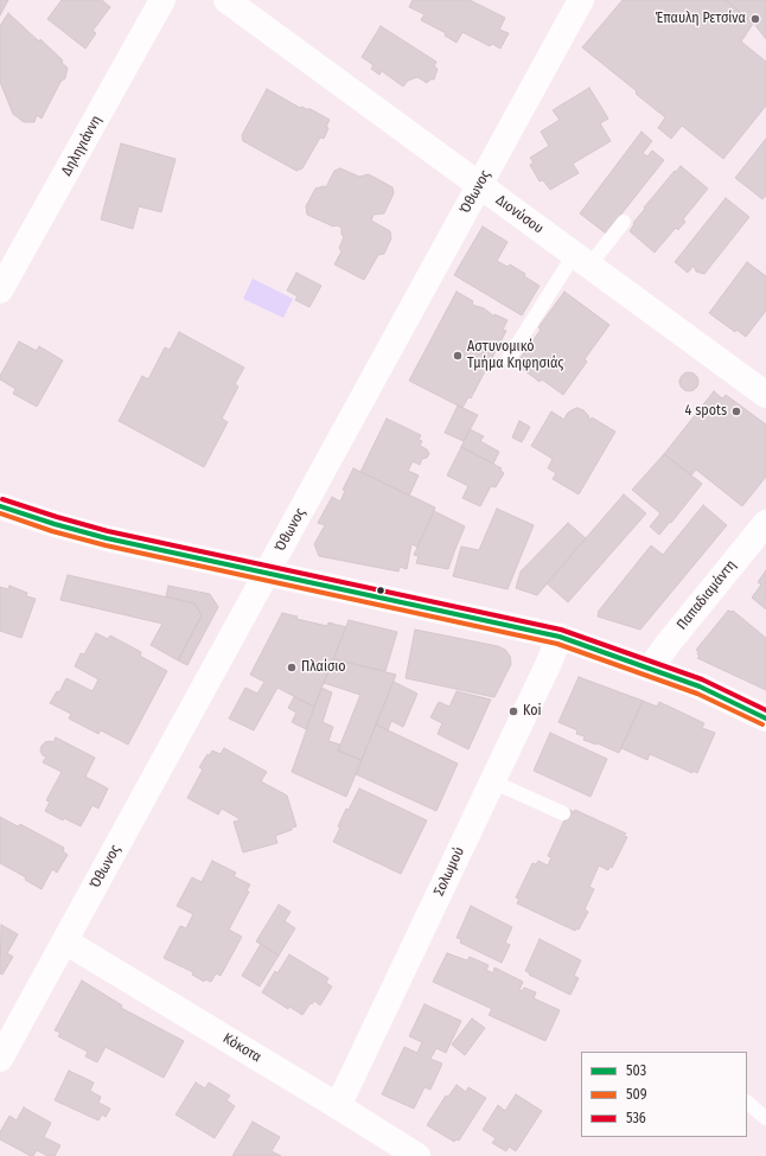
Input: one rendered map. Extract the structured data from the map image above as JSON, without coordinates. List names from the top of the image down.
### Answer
{
  "streets": {
    "street": [
      "Δηληγιάννη",
      "Όθωνος",
      "Διονύσου",
      "Παπαδιαμάντη",
      "Σολωμού",
      "Κόκοτα"
    ]
  },
  "crossings": [
    ["Όθωνος", "Διονύσου"],
    ["Όθωνος", "Κόκοτα"],
    ["Σολωμού", "Κόκοτα"]
  ],
  "places": [
    "Έπαυλη Ρετσίνα",
    "Αστυνομικό Τμήμα Κηφησιάς",
    "4 spots",
    "Πλαίσιο",
    "Koi"
  ],
  "lines": ["transit line 536", "transit line 503", "transit line 509"],
  "legend": ["503", "509", "536"]
}
